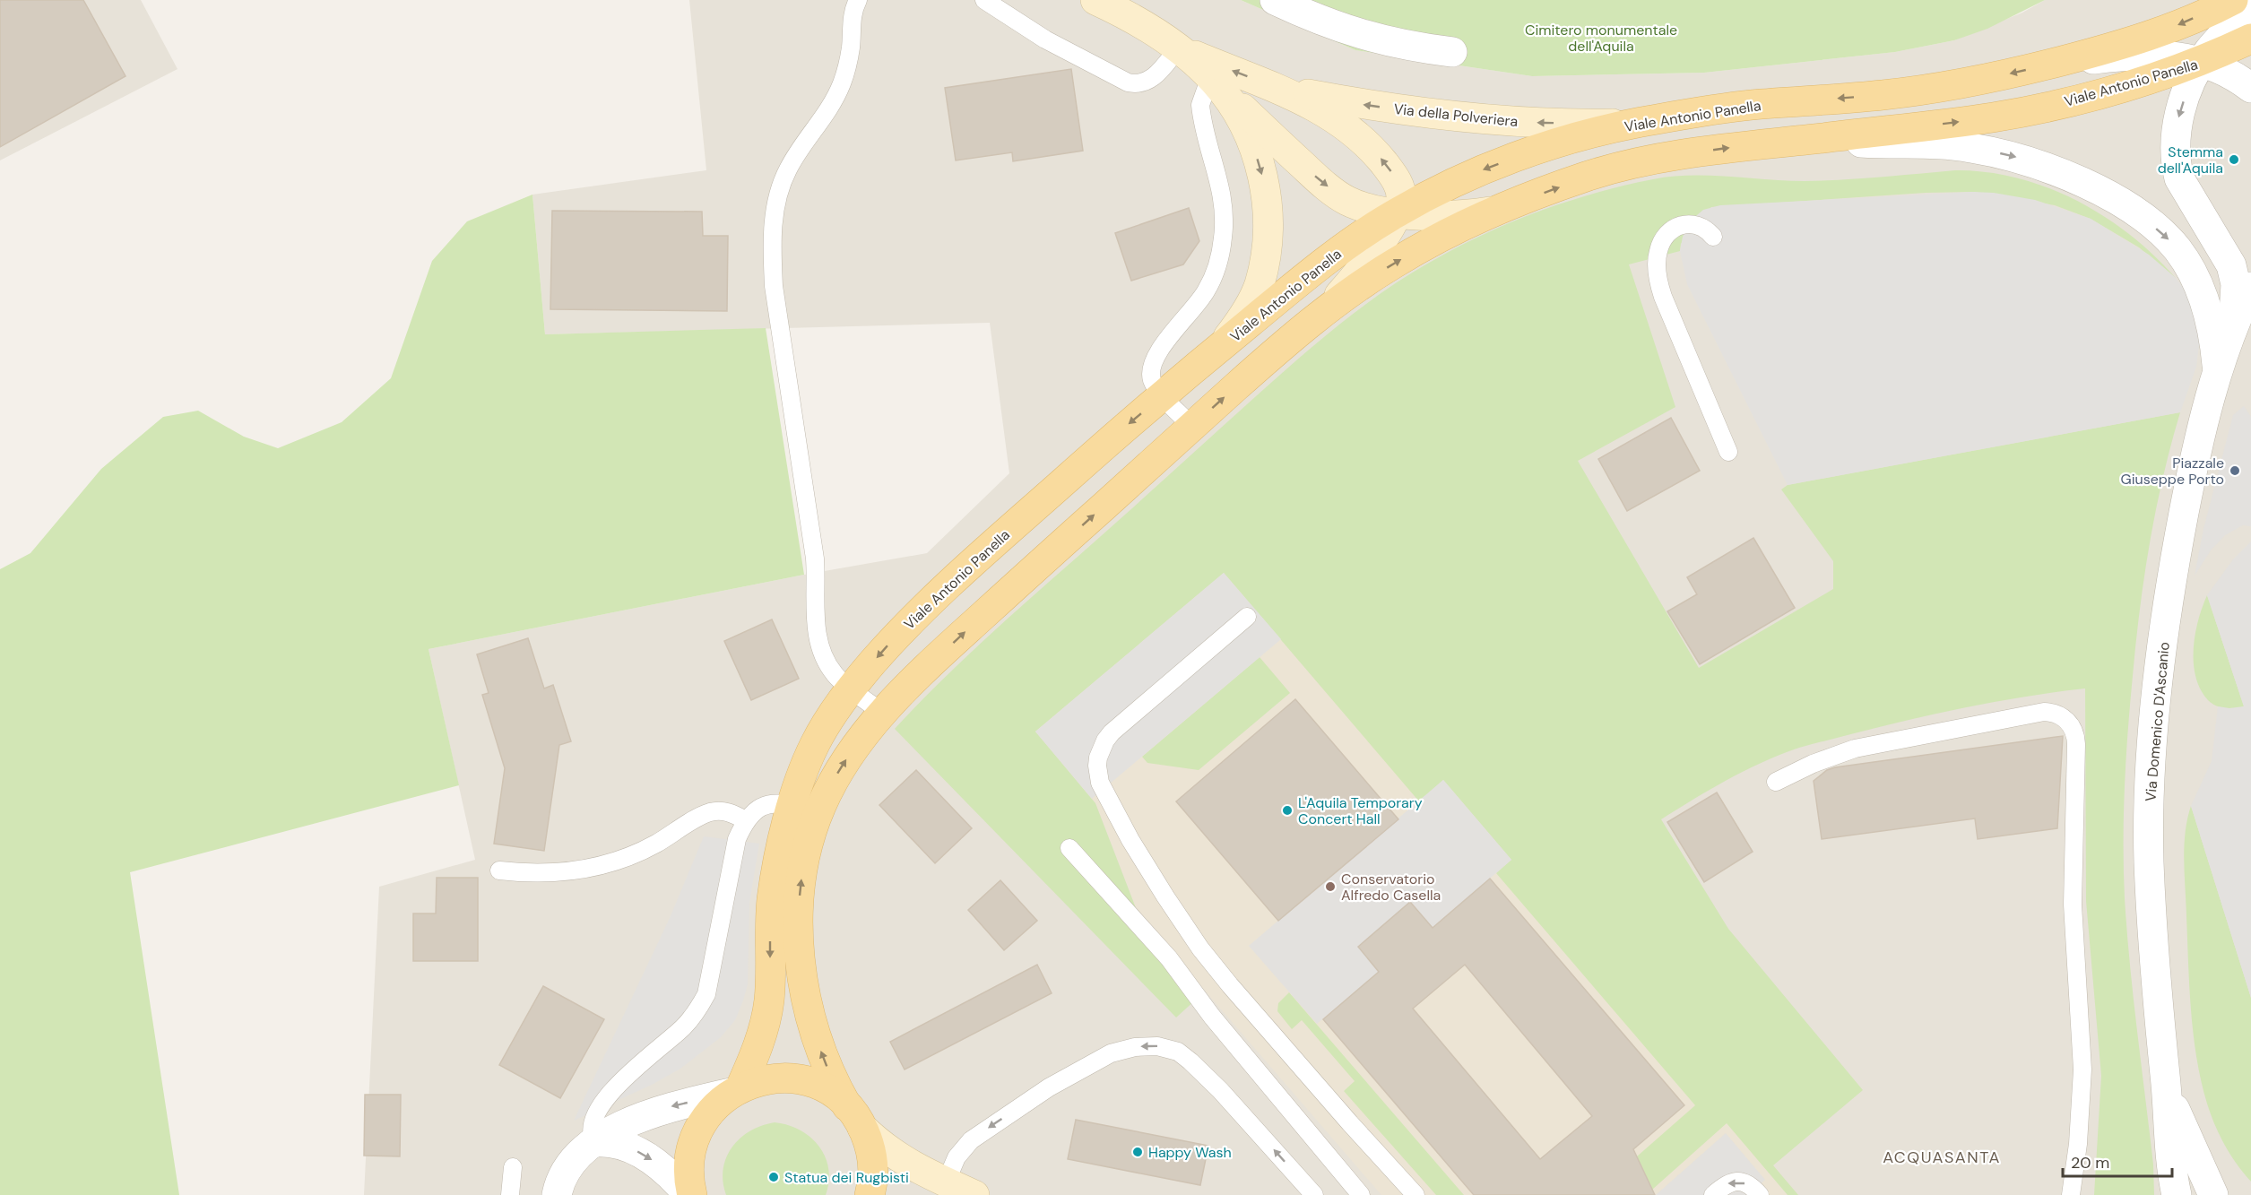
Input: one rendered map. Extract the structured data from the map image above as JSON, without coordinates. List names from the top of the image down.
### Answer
{
  "streets": {
    "main road": ["Viale Antonio Panella", "Via della Polveriera"],
    "street": ["Via Domenico D'Ascanio"]
  },
  "crossings": [
    ["Viale Antonio Panella", "Via della Polveriera"],
    ["Viale Antonio Panella", "Via Domenico D'Ascanio"]
  ],
  "districts": ["ACQUASANTA"],
  "parks": ["Cimitero monumentale dell'Aquila"],
  "places": [
    "Stemma dell'Aquila",
    "Piazzale Giuseppe Porto",
    "L'Aquila Temporary Concert Hall",
    "Conservatorio Alfredo Casella",
    "Happy Wash",
    "Statua dei Rugbisti"
  ],
  "scale_bar": "20 m"
}
